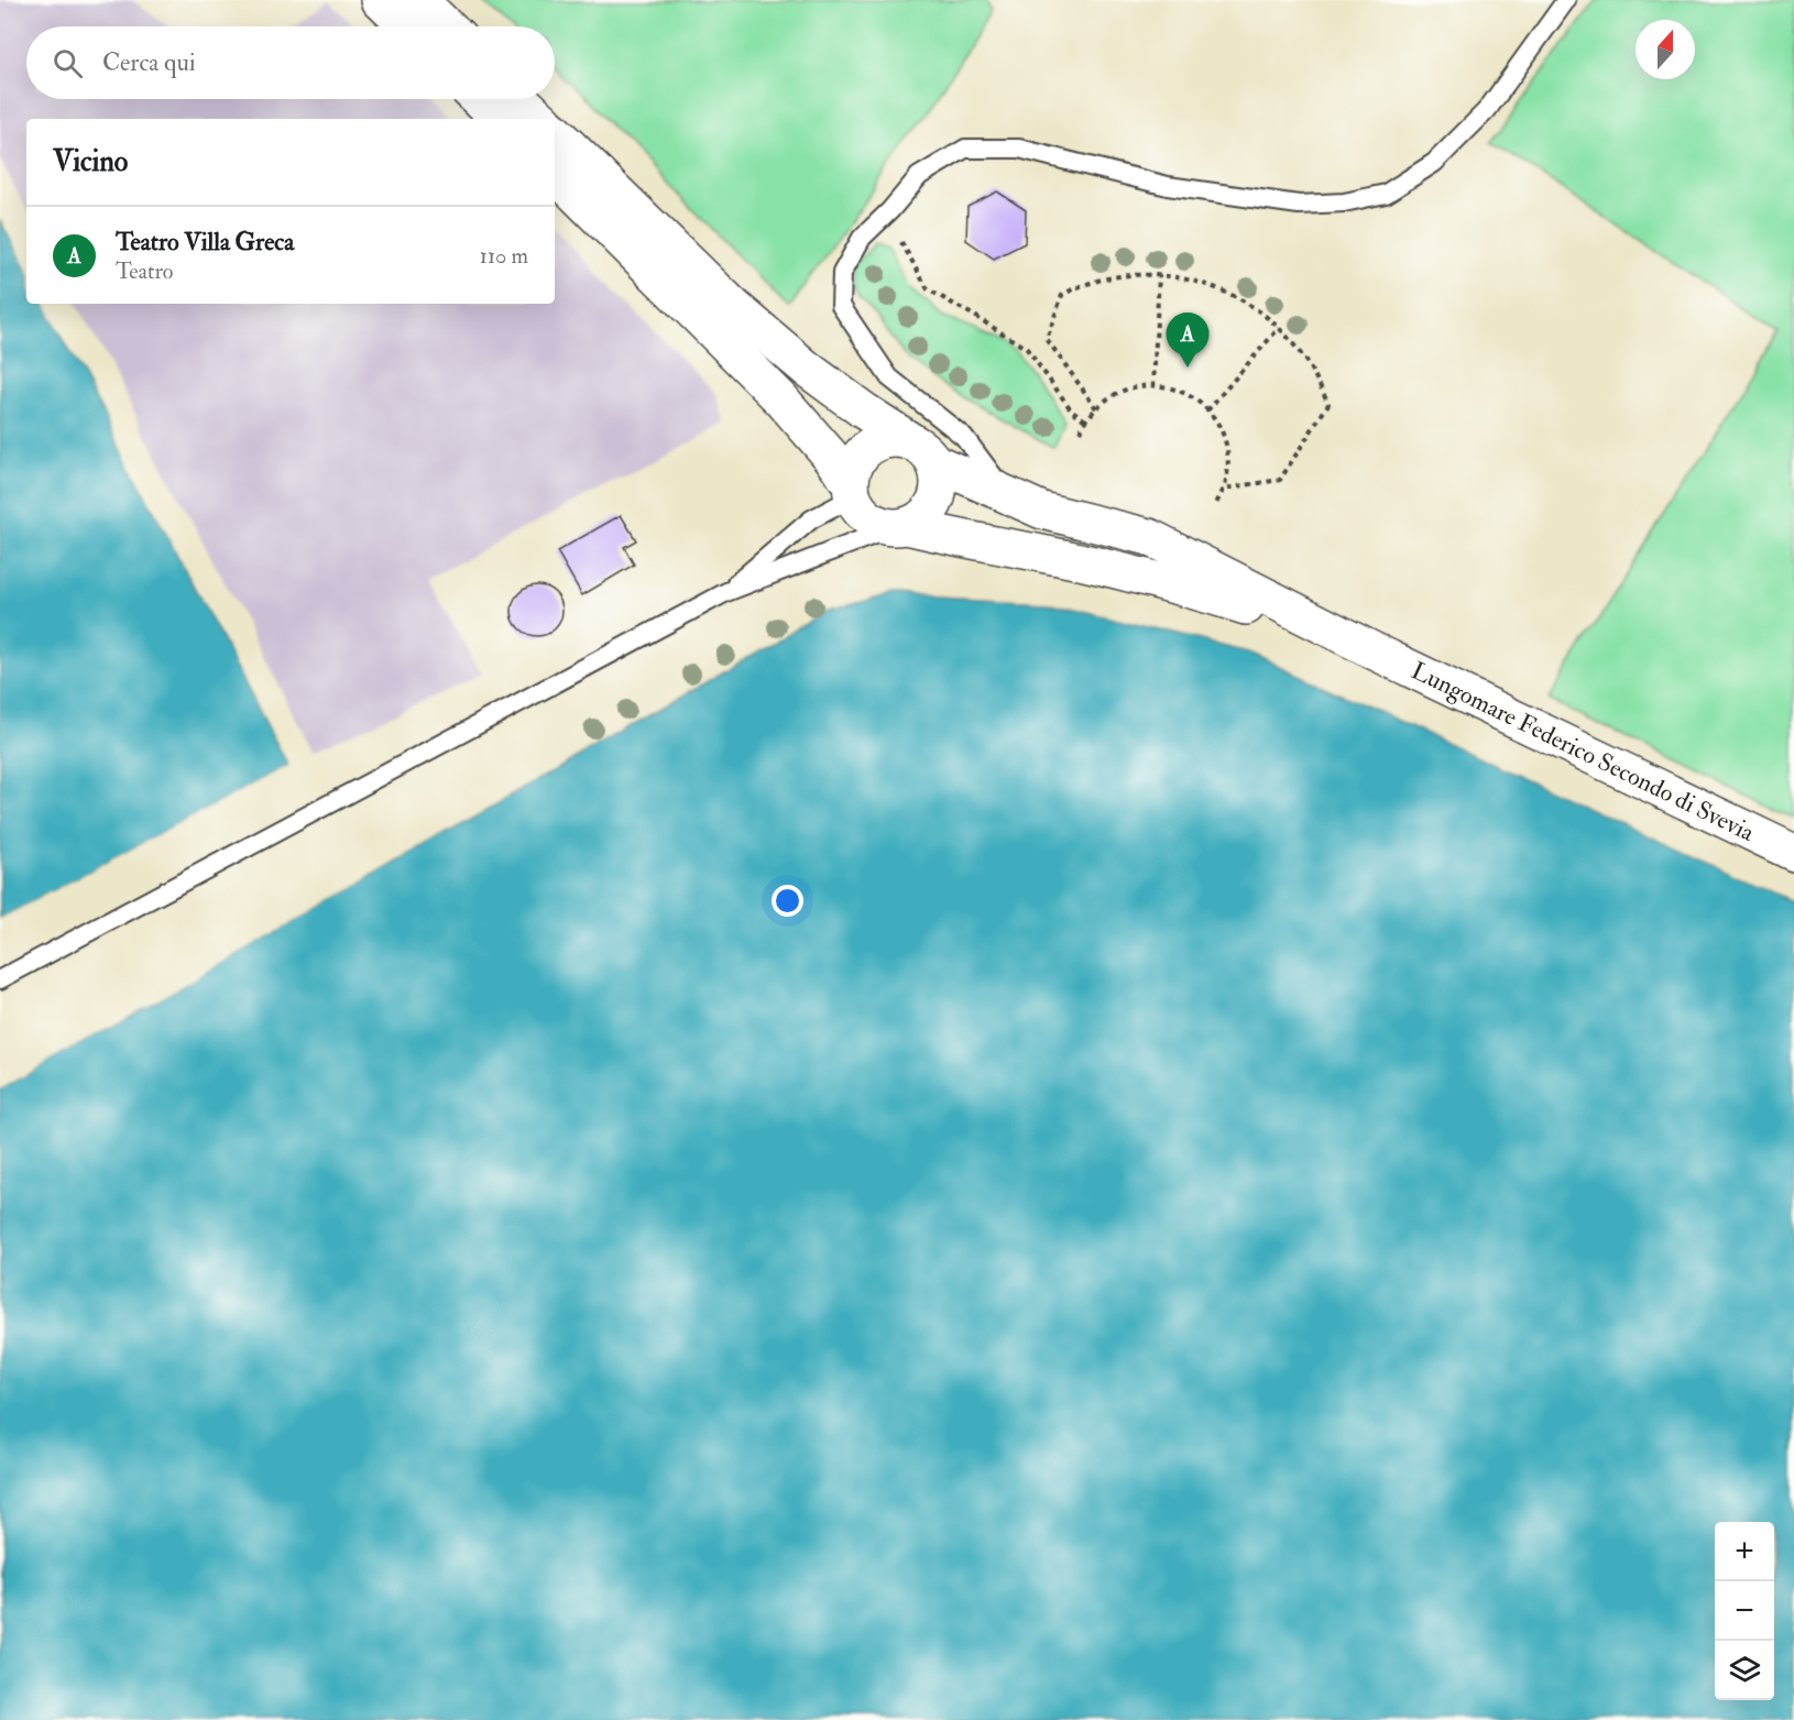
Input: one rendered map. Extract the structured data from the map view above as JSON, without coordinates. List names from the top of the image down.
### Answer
{
  "streets": {
    "street": ["Lungomare Federico Secondo di Svevia"]
  },
  "north": "top",
  "page": {
    "search": "Cerca qui",
    "heading": "Vicino",
    "list": [
      {
        "mark": "A",
        "name": "Teatro Villa Greca",
        "note": "Teatro",
        "value": "110 m"
      }
    ],
    "pins": "A",
    "map_buttons": ["+", "−"]
  }
}
